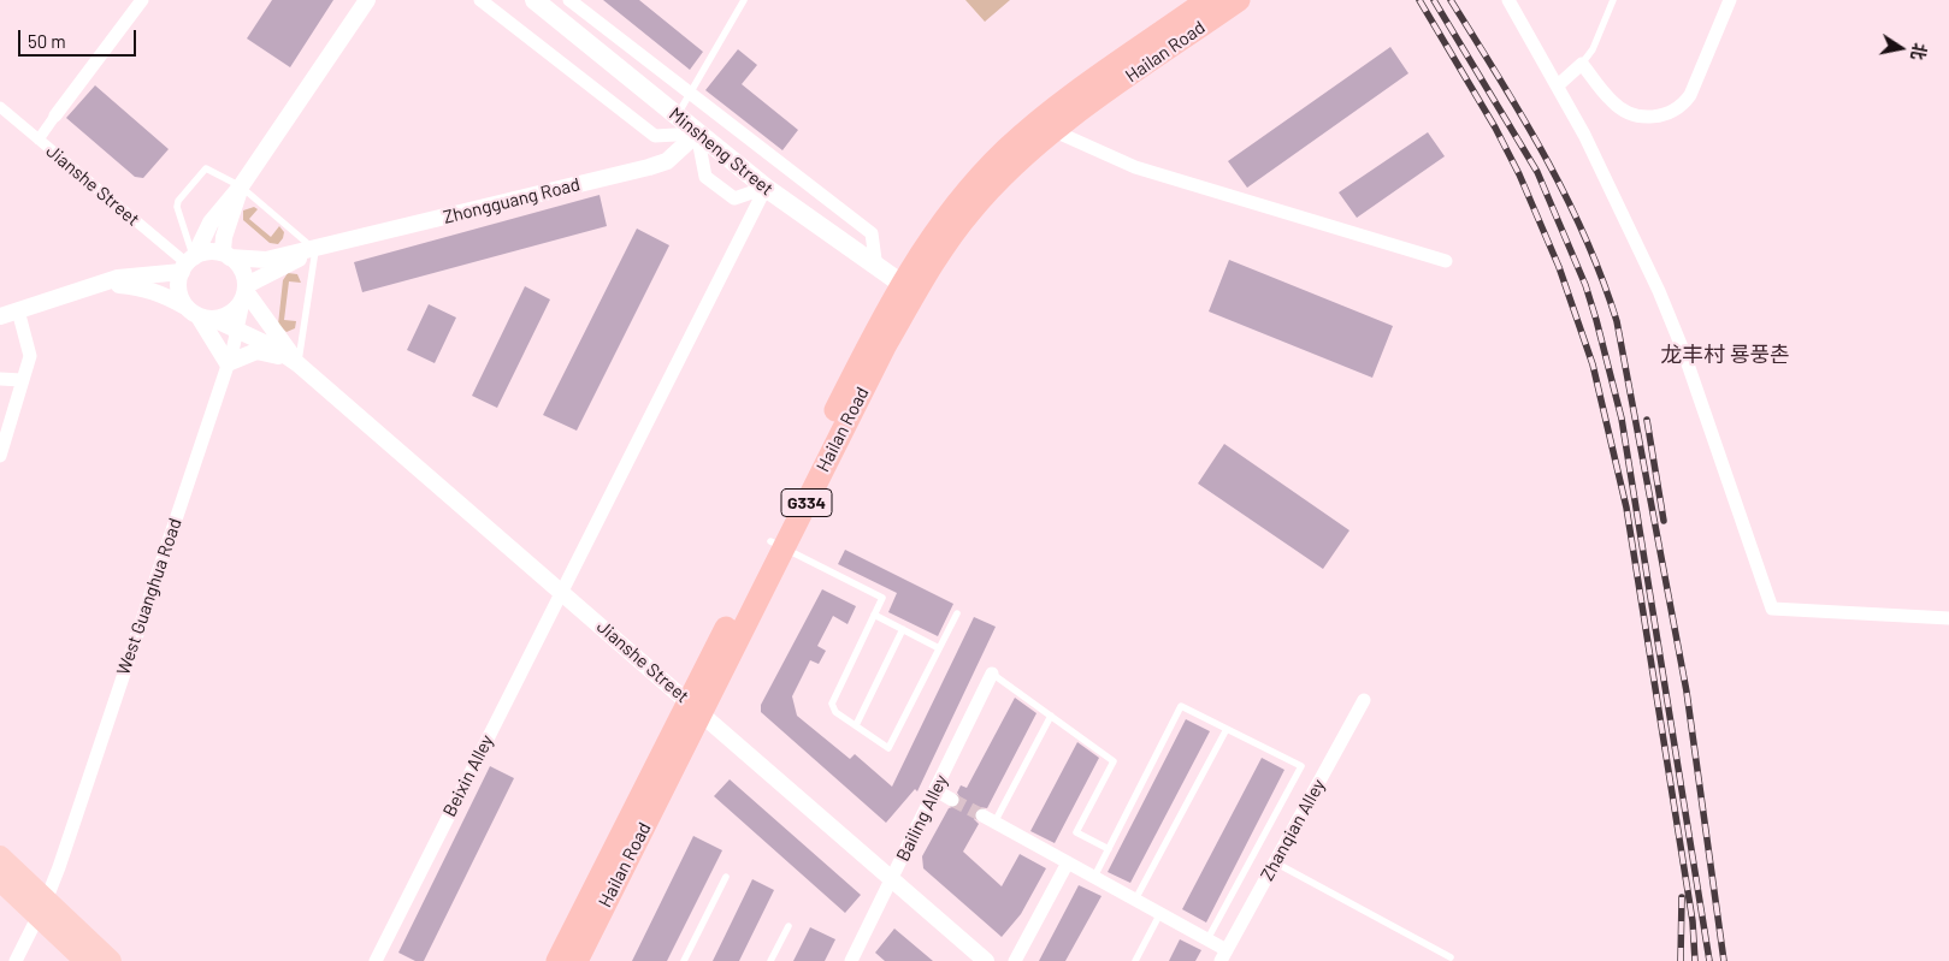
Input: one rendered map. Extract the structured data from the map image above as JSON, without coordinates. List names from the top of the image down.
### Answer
{
  "streets": {
    "highway": ["Hailan Road", "G334"],
    "main road": ["Minsheng Street"],
    "street": [
      "Jianshe Street",
      "Zhongguang Road",
      "West Guanghua Road",
      "Beixin Alley",
      "Bailing Alley",
      "Zhanqian Alley"
    ]
  },
  "crossings": [
    ["Hailan Road", "Minsheng Street"],
    ["Hailan Road", "Jianshe Street"],
    ["Minsheng Street", "Zhongguang Road"],
    ["Minsheng Street", "Beixin Alley"],
    ["Jianshe Street", "Zhongguang Road"],
    ["Jianshe Street", "West Guanghua Road"],
    ["Jianshe Street", "Beixin Alley"],
    ["Jianshe Street", "Bailing Alley"],
    ["Zhongguang Road", "West Guanghua Road"]
  ],
  "districts": ["龙丰村 룡풍촌"],
  "scale_bar": "50 m",
  "north": "right"
}
